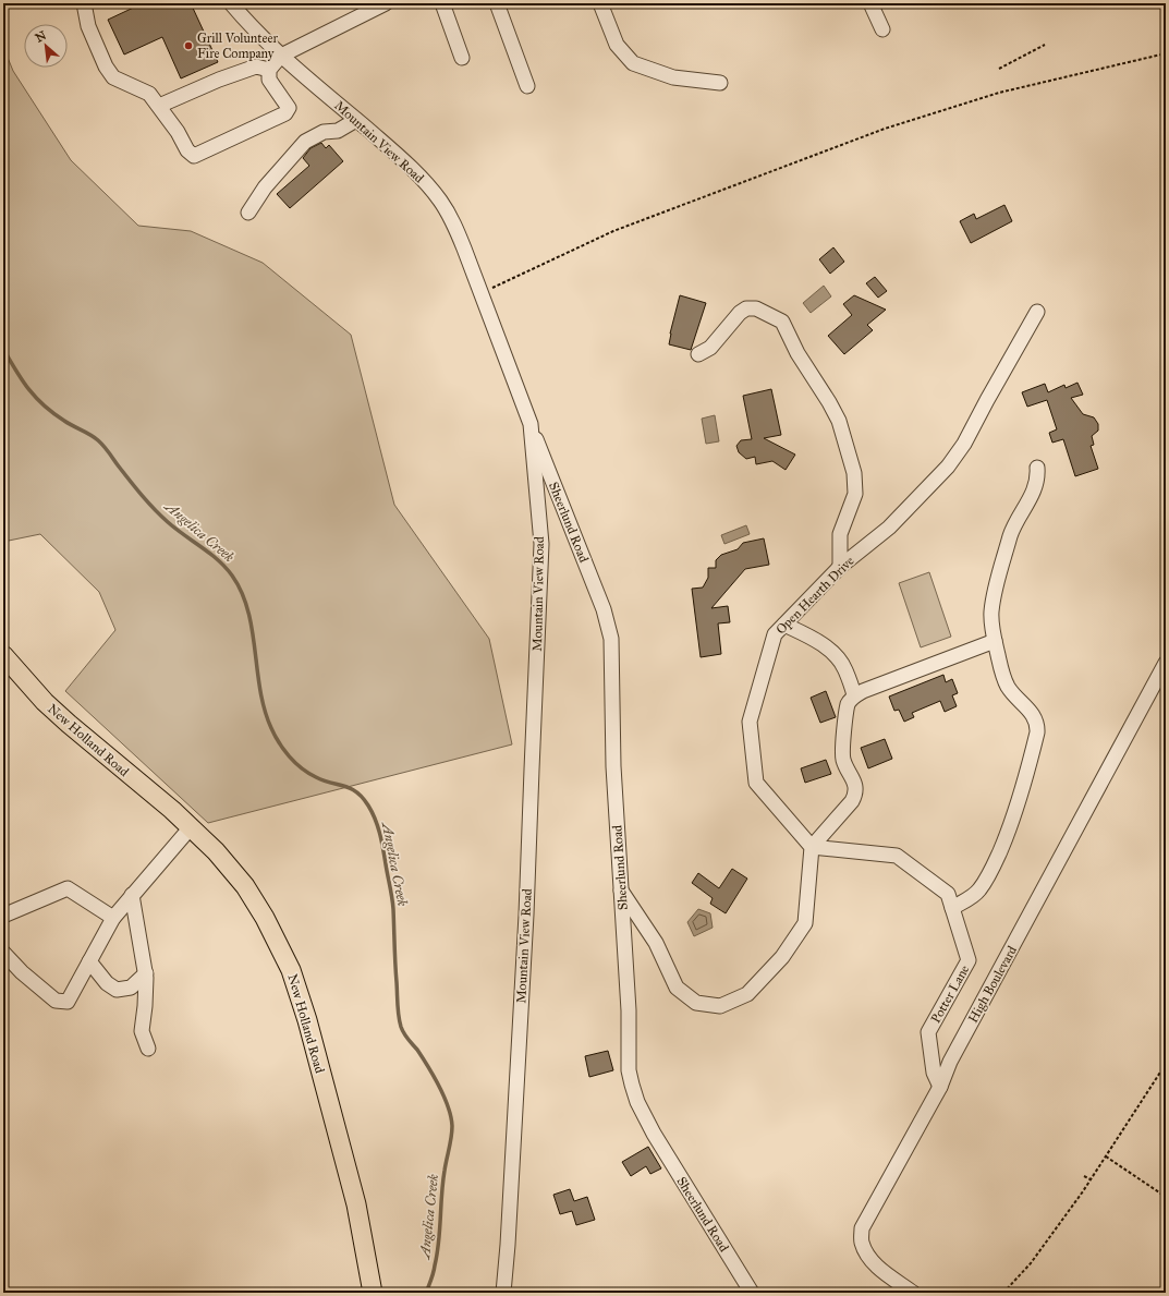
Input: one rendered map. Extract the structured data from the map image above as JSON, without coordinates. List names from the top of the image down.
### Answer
{
  "streets": {
    "main road": ["New Holland Road"],
    "street": [
      "Mountain View Road",
      "Sheerlund Road",
      "Open Hearth Drive",
      "High Boulevard",
      "Potter Lane"
    ]
  },
  "crossings": [
    ["Mountain View Road", "Sheerlund Road"],
    ["Open Hearth Drive", "Potter Lane"],
    ["High Boulevard", "Potter Lane"]
  ],
  "water": ["Angelica Creek"],
  "places": ["Grill Volunteer Fire Company"],
  "north": "top left"
}
